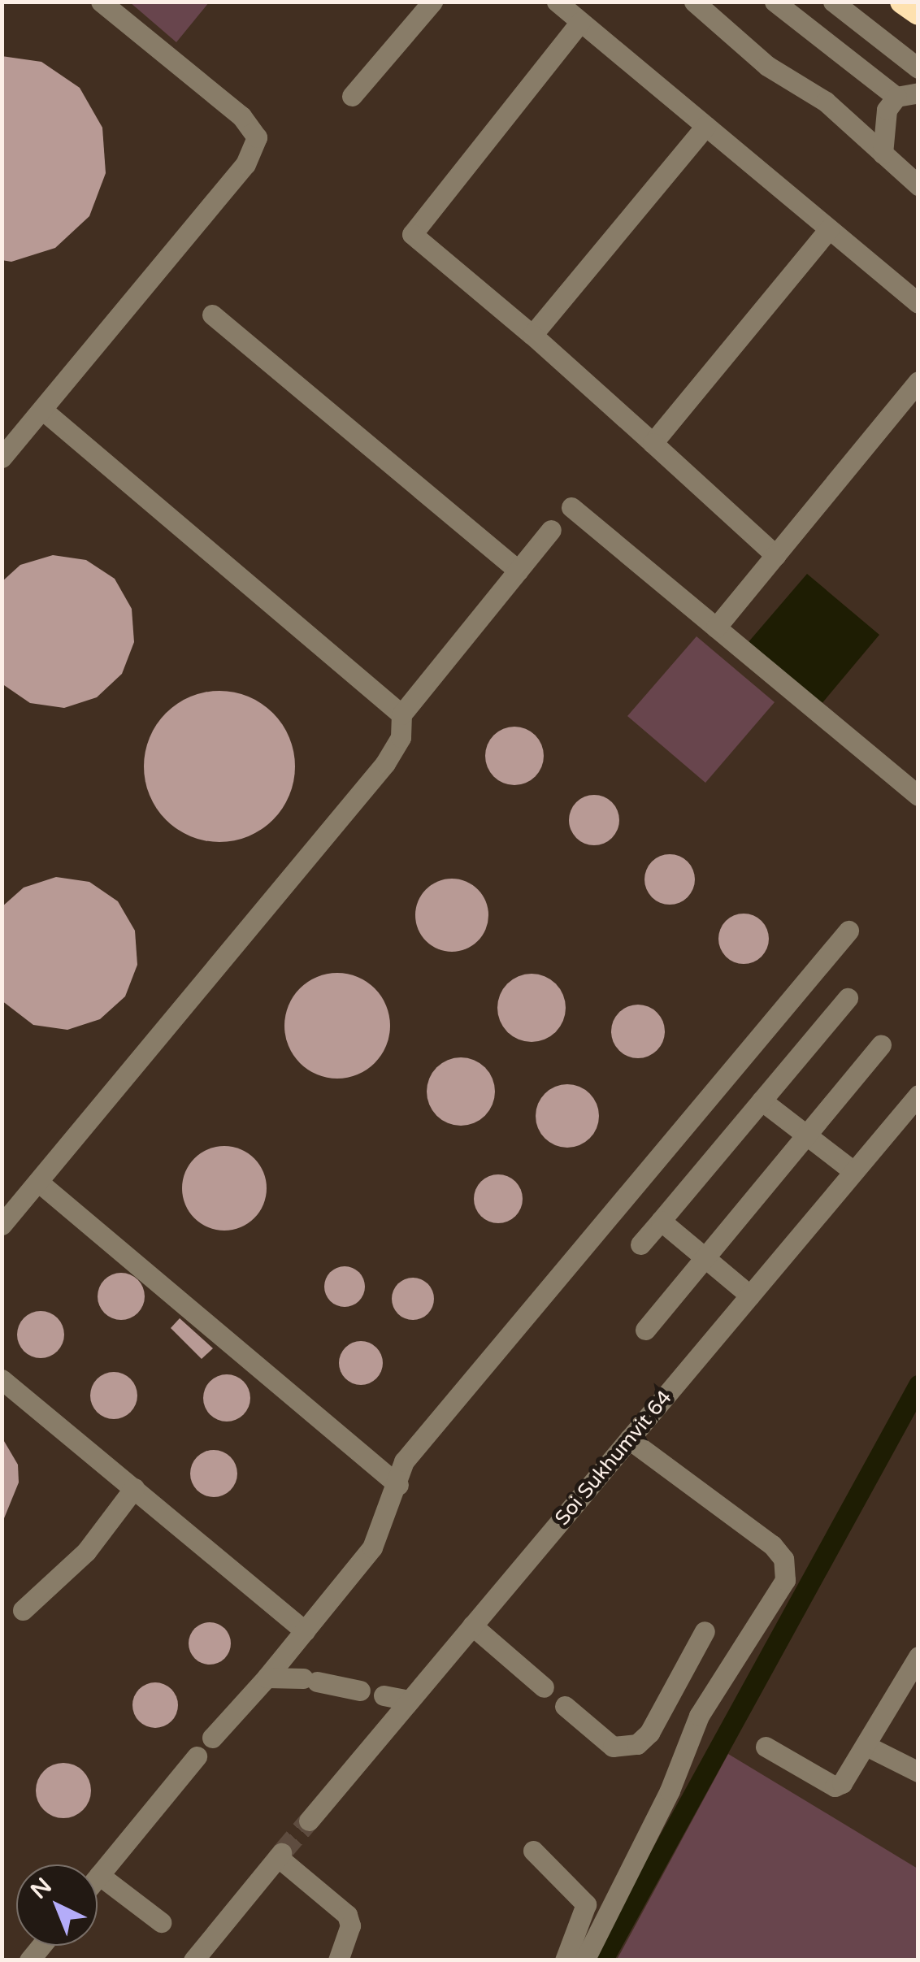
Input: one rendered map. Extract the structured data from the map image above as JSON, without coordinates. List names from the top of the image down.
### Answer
{
  "streets": {
    "street": ["Soi Sukhumvit 64"]
  },
  "north": "top left"
}
